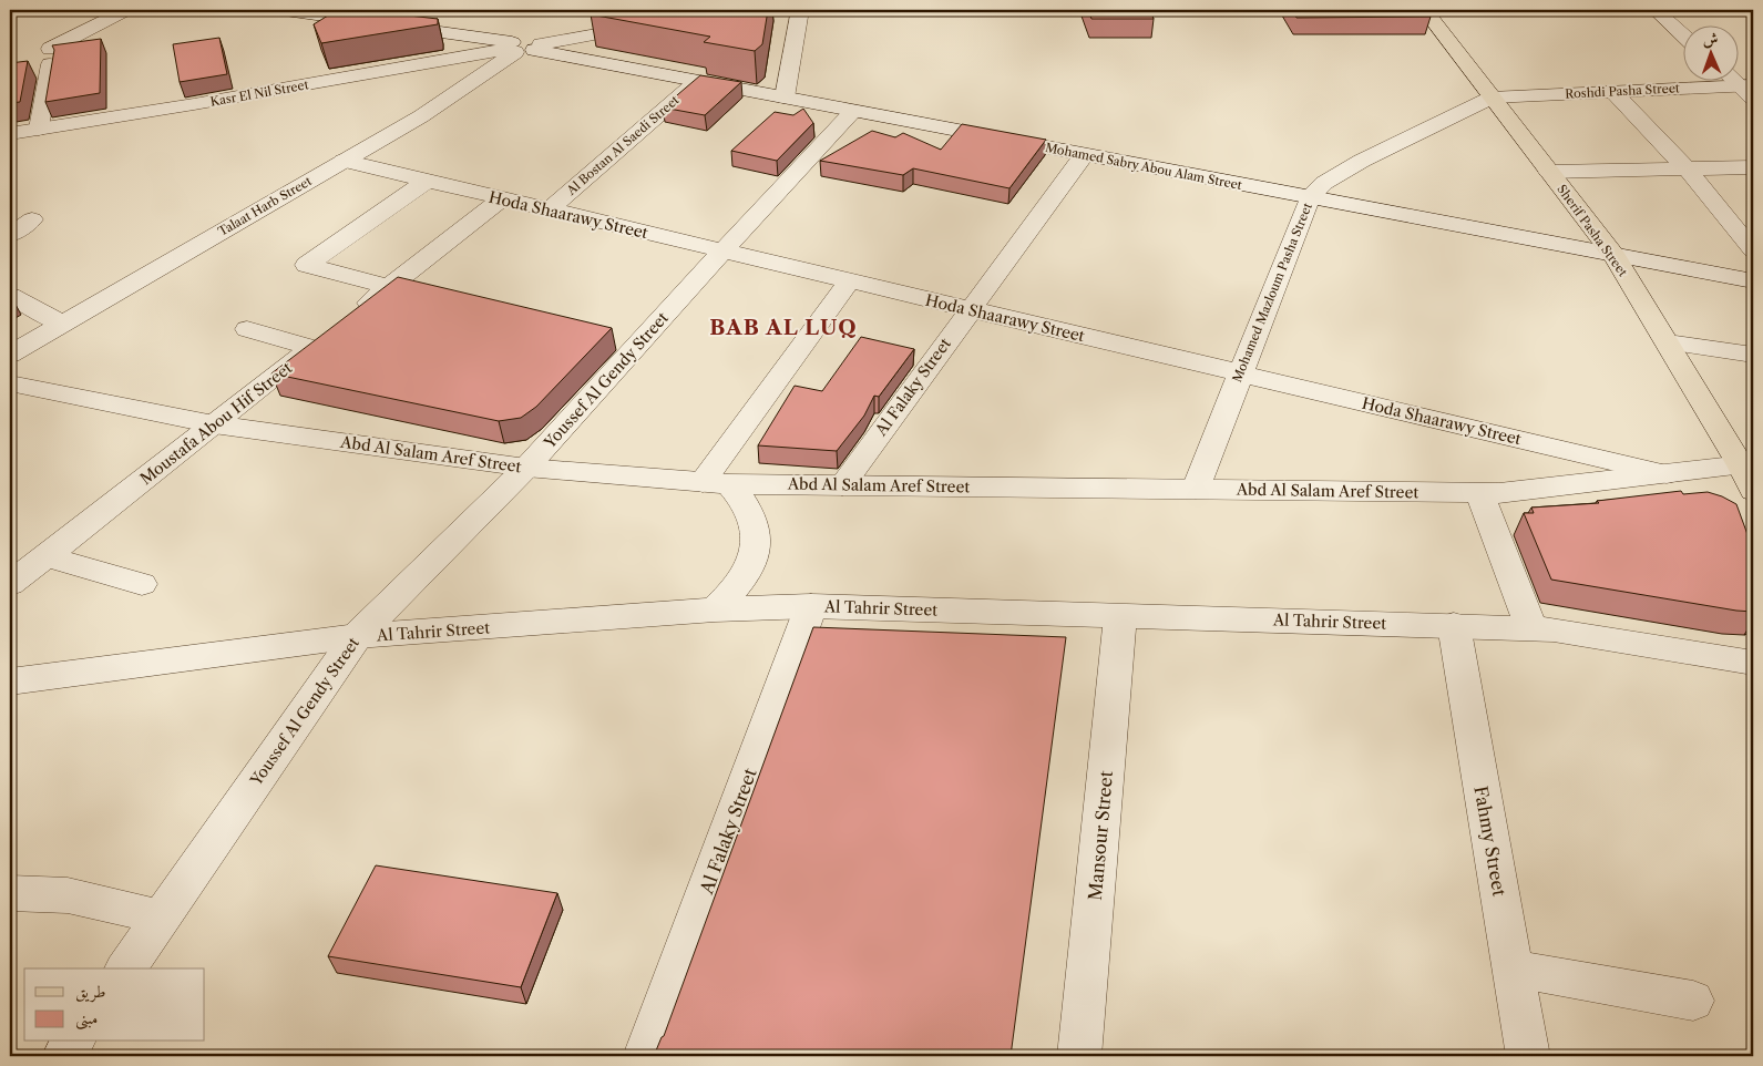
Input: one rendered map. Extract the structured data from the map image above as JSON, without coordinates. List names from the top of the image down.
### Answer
{
  "streets": {
    "main road": ["Sherif Pasha Street"],
    "street": [
      "Roshdi Pasha Street",
      "Kasr El Nil Street",
      "Al Bostan Al Saedi Street",
      "Mohamed Sabry Abou Alam Street",
      "Talaat Harb Street",
      "Hoda Shaarawy Street",
      "Mohamed Mazloum Pasha Street",
      "Youssef Al Gendy Street",
      "Al Falaky Street",
      "Moustafa Abou Hif Street",
      "Abd Al Salam Aref Street",
      "Al Tahrir Street",
      "Mansour Street",
      "Fahmy Street"
    ]
  },
  "crossings": [
    ["Roshdi Pasha Street", "Sherif Pasha Street"],
    ["Roshdi Pasha Street", "Mohamed Mazloum Pasha Street"],
    ["Kasr El Nil Street", "Mohamed Sabry Abou Alam Street"],
    ["Kasr El Nil Street", "Talaat Harb Street"],
    ["Al Bostan Al Saedi Street", "Mohamed Sabry Abou Alam Street"],
    ["Al Bostan Al Saedi Street", "Hoda Shaarawy Street"],
    ["Mohamed Sabry Abou Alam Street", "Talaat Harb Street"],
    ["Mohamed Sabry Abou Alam Street", "Sherif Pasha Street"],
    ["Mohamed Sabry Abou Alam Street", "Mohamed Mazloum Pasha Street"],
    ["Mohamed Sabry Abou Alam Street", "Youssef Al Gendy Street"],
    ["Mohamed Sabry Abou Alam Street", "Al Falaky Street"],
    ["Talaat Harb Street", "Hoda Shaarawy Street"],
    ["Hoda Shaarawy Street", "Mohamed Mazloum Pasha Street"],
    ["Hoda Shaarawy Street", "Youssef Al Gendy Street"],
    ["Hoda Shaarawy Street", "Al Falaky Street"],
    ["Hoda Shaarawy Street", "Moustafa Abou Hif Street"],
    ["Hoda Shaarawy Street", "Abd Al Salam Aref Street"],
    ["Sherif Pasha Street", "Mohamed Mazloum Pasha Street"],
    ["Sherif Pasha Street", "Abd Al Salam Aref Street"],
    ["Mohamed Mazloum Pasha Street", "Abd Al Salam Aref Street"],
    ["Youssef Al Gendy Street", "Abd Al Salam Aref Street"],
    ["Youssef Al Gendy Street", "Al Tahrir Street"],
    ["Al Falaky Street", "Abd Al Salam Aref Street"],
    ["Al Falaky Street", "Al Tahrir Street"],
    ["Moustafa Abou Hif Street", "Abd Al Salam Aref Street"],
    ["Al Tahrir Street", "Mansour Street"],
    ["Al Tahrir Street", "Fahmy Street"]
  ],
  "districts": ["BAB AL LUQ"],
  "legend": ["طريق", "مبنى"],
  "north": "top"
}
